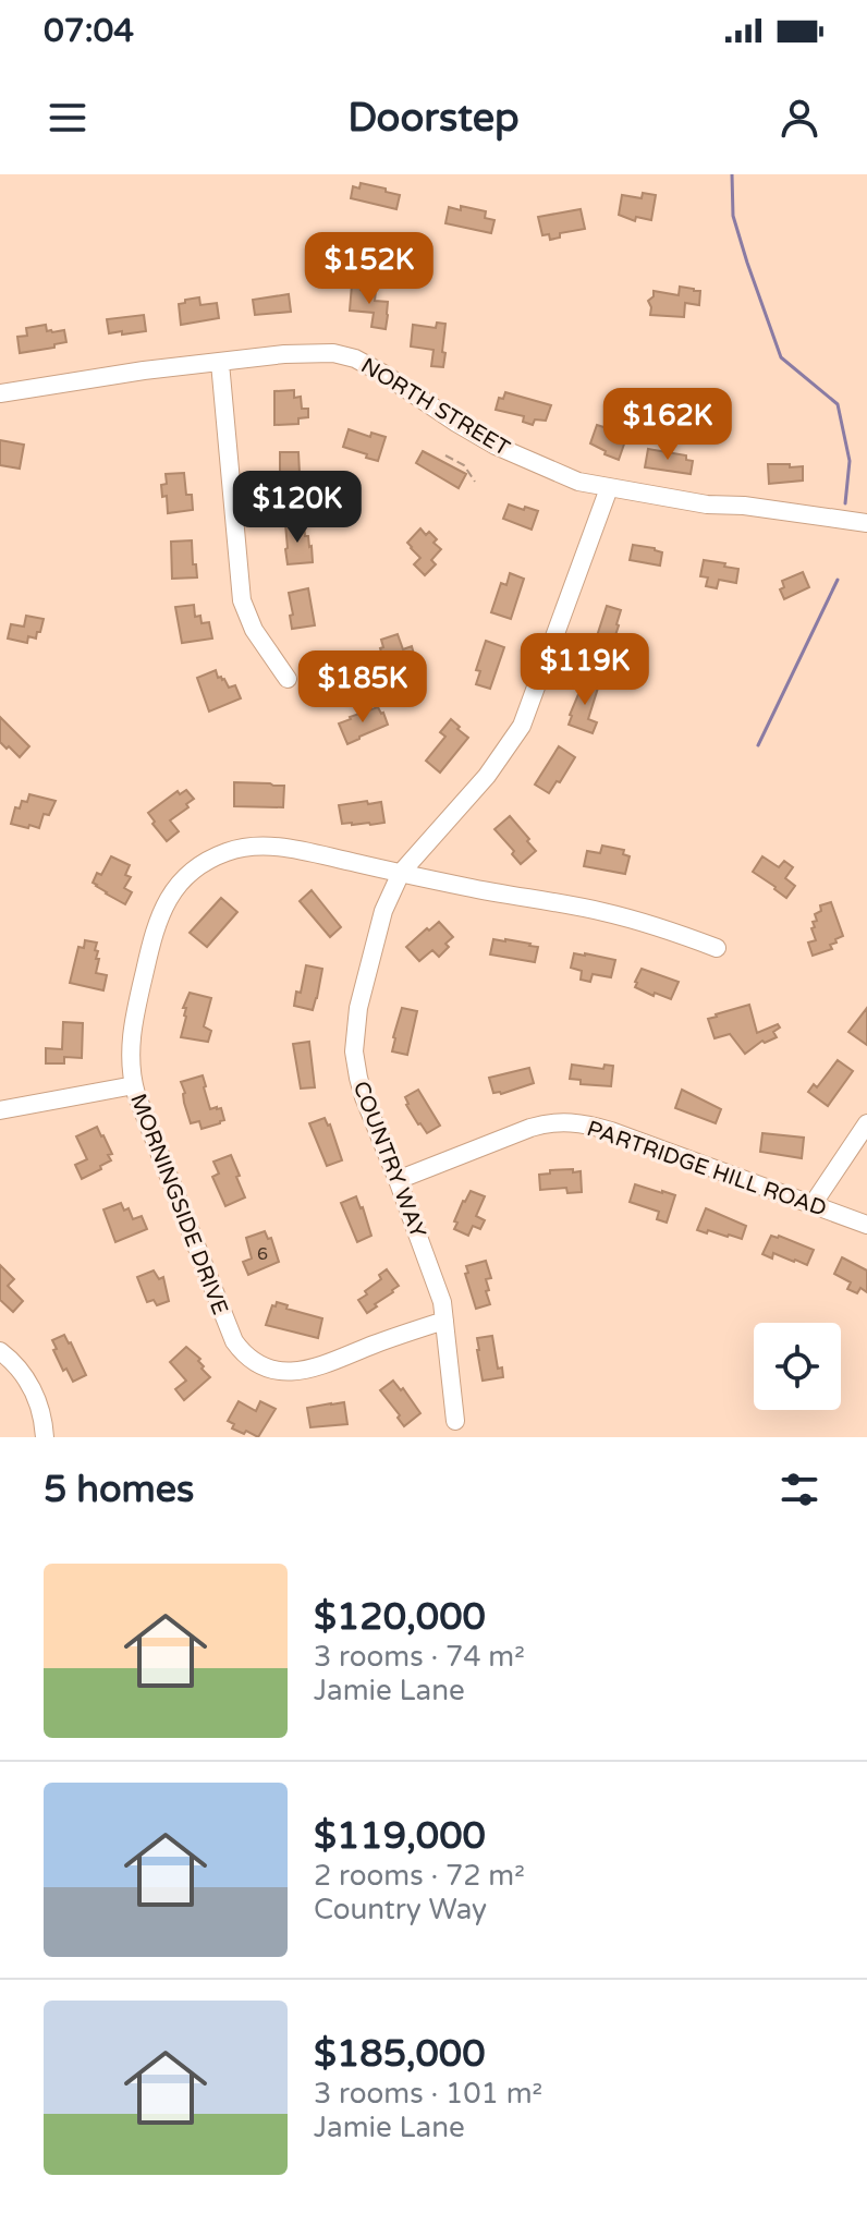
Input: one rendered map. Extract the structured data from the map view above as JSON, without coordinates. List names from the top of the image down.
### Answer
{
  "streets": {
    "street": [
      "NORTH STREET",
      "COUNTRY WAY",
      "PARTRIDGE HILL ROAD",
      "MORNINGSIDE DRIVE"
    ]
  },
  "crossings": [
    ["NORTH STREET", "COUNTRY WAY"],
    ["COUNTRY WAY", "PARTRIDGE HILL ROAD"],
    ["COUNTRY WAY", "MORNINGSIDE DRIVE"]
  ],
  "house_numbers": ["6"],
  "page": {
    "status": "07:04",
    "header": "Doorstep",
    "price": [
      "$152K",
      "$162K",
      "$120K",
      "$119K",
      "$185K"
    ],
    "heading": "5 homes",
    "list": [
      {
        "name": "$120,000",
        "note": "3 rooms · 74 m² · Jamie Lane"
      },
      {
        "name": "$119,000",
        "note": "2 rooms · 72 m² · Country Way"
      },
      {
        "name": "$185,000",
        "note": "3 rooms · 101 m² · Jamie Lane"
      }
    ]
  }
}
